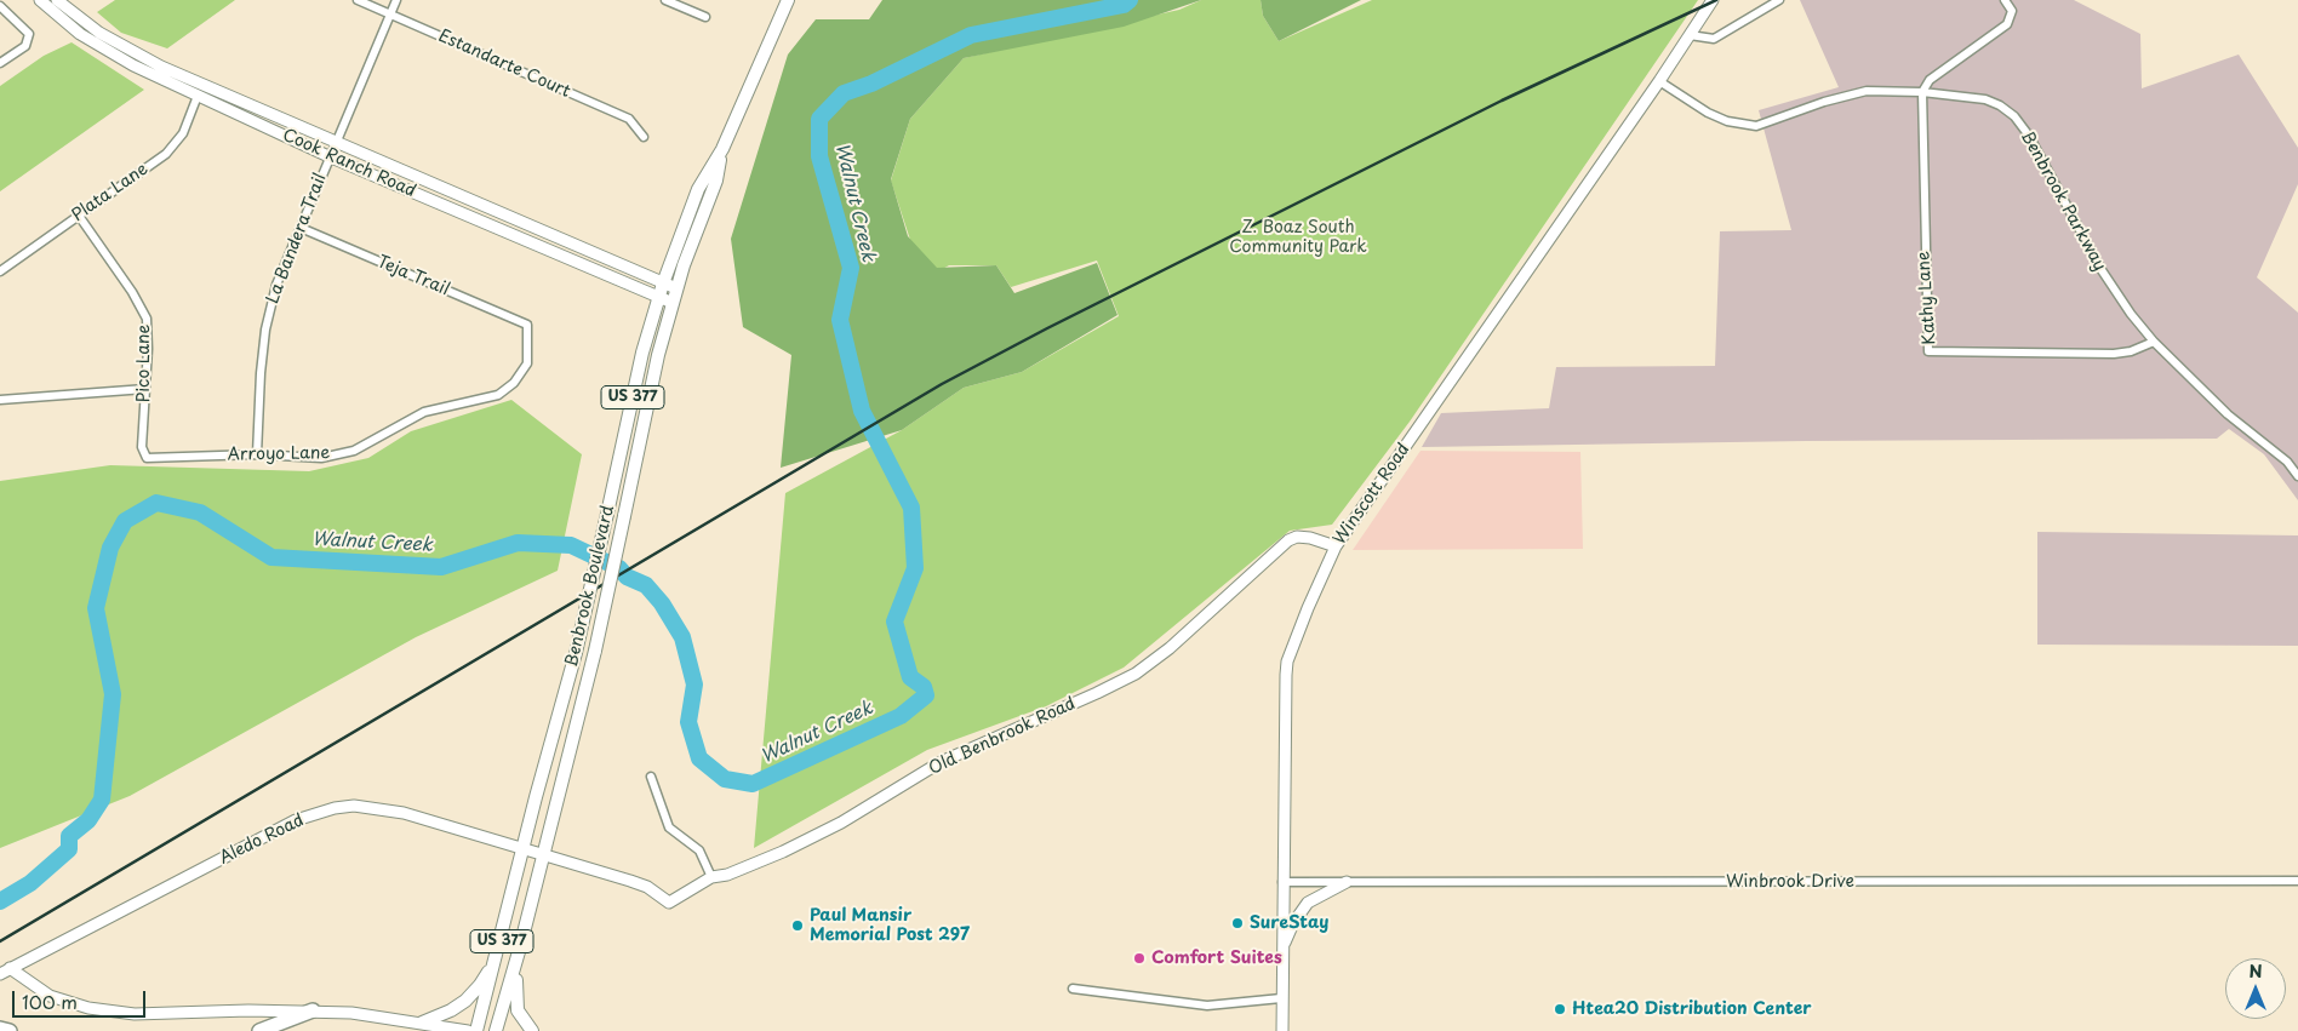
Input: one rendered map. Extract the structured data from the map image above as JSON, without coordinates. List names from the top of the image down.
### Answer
{
  "streets": {
    "main road": ["US 377", "Benbrook Boulevard"],
    "street": [
      "Estandarte Court",
      "Cook Ranch Road",
      "Plata Lane",
      "Benbrook Parkway",
      "La Bandera Trail",
      "Teja Trail",
      "Kathy Lane",
      "Pico Lane",
      "Arroyo Lane",
      "Winscott Road",
      "Old Benbrook Road",
      "Aledo Road",
      "Winbrook Drive"
    ]
  },
  "crossings": [
    ["Estandarte Court", "La Bandera Trail"],
    ["Cook Ranch Road", "Plata Lane"],
    ["Cook Ranch Road", "La Bandera Trail"],
    ["Cook Ranch Road", "Benbrook Boulevard"],
    ["Plata Lane", "Pico Lane"],
    ["Benbrook Parkway", "Kathy Lane"],
    ["Benbrook Parkway", "Winscott Road"],
    ["La Bandera Trail", "Teja Trail"],
    ["La Bandera Trail", "Arroyo Lane"],
    ["Teja Trail", "Arroyo Lane"],
    ["Pico Lane", "Arroyo Lane"],
    ["Winscott Road", "Old Benbrook Road"],
    ["Winscott Road", "Winbrook Drive"],
    ["Benbrook Boulevard", "Old Benbrook Road"],
    ["Benbrook Boulevard", "Aledo Road"],
    ["Old Benbrook Road", "Aledo Road"]
  ],
  "water": ["Walnut Creek"],
  "parks": ["Z. Boaz South Community Park"],
  "places": [
    "SureStay",
    "Paul Mansir Memorial Post 297",
    "Comfort Suites",
    "Htea20 Distribution Center"
  ],
  "scale_bar": "100 m",
  "north": "top"
}
